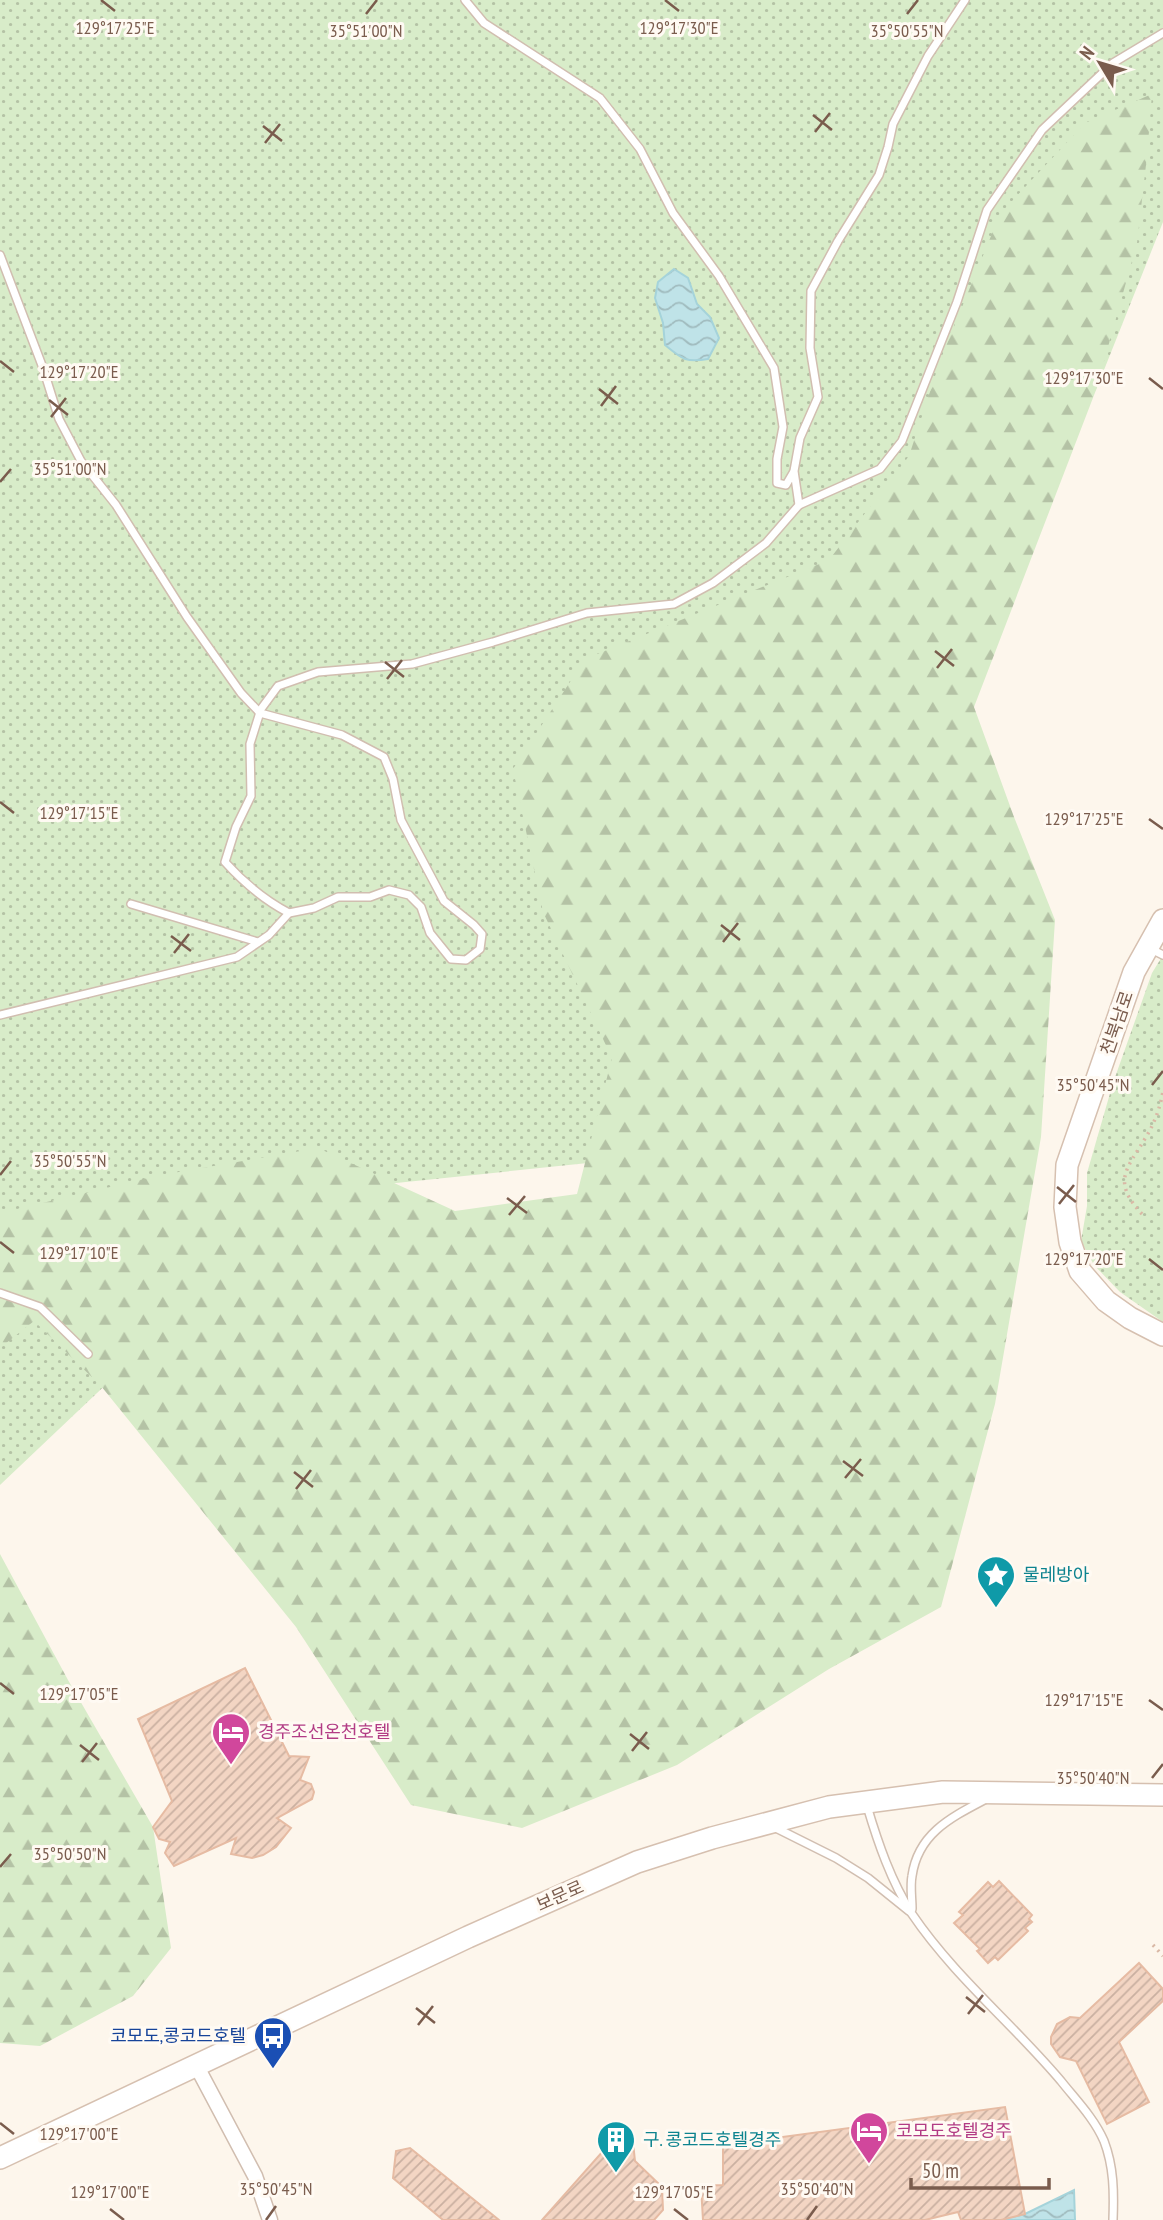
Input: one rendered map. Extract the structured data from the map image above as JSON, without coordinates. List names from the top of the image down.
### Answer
{
  "streets": {
    "street": ["천북남로", "보문로"]
  },
  "places": {
    "place": ["물레방아"],
    "hotel": ["경주조선온천호텔", "코모도호텔경주"],
    "bus stop": ["코모도,콩코드호텔"],
    "building": ["구. 콩코드호텔경주"]
  },
  "scale_bar": "50 m",
  "north": "top left",
  "coordinates": [
    "129°17'25\"E",
    "129°17'30\"E",
    "35°51'00\"N",
    "35°50'55\"N",
    "129°17'20\"E",
    "129°17'15\"E",
    "35°50'45\"N",
    "129°17'10\"E",
    "129°17'05\"E",
    "35°50'40\"N",
    "35°50'50\"N",
    "129°17'00\"E"
  ]
}
